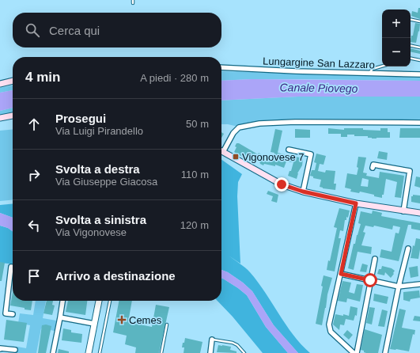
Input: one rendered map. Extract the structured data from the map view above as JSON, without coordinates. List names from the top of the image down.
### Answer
{
  "streets": {
    "street": ["Lungargine San Lazzaro"]
  },
  "water": ["Canale Piovego"],
  "places": {
    "transit": ["Vigonovese 7"],
    "health": ["Cemes"]
  },
  "page": {
    "map_buttons": ["+", "−"],
    "search": "Cerca qui",
    "heading": ["4 min", "A piedi · 280 m"],
    "list": [
      ["Prosegui", "Via Luigi Pirandello", "50 m"],
      ["Svolta a destra", "Via Giuseppe Giacosa", "110 m"],
      ["Svolta a sinistra", "Via Vigonovese", "120 m"],
      "Arrivo a destinazione"
    ]
  }
}
